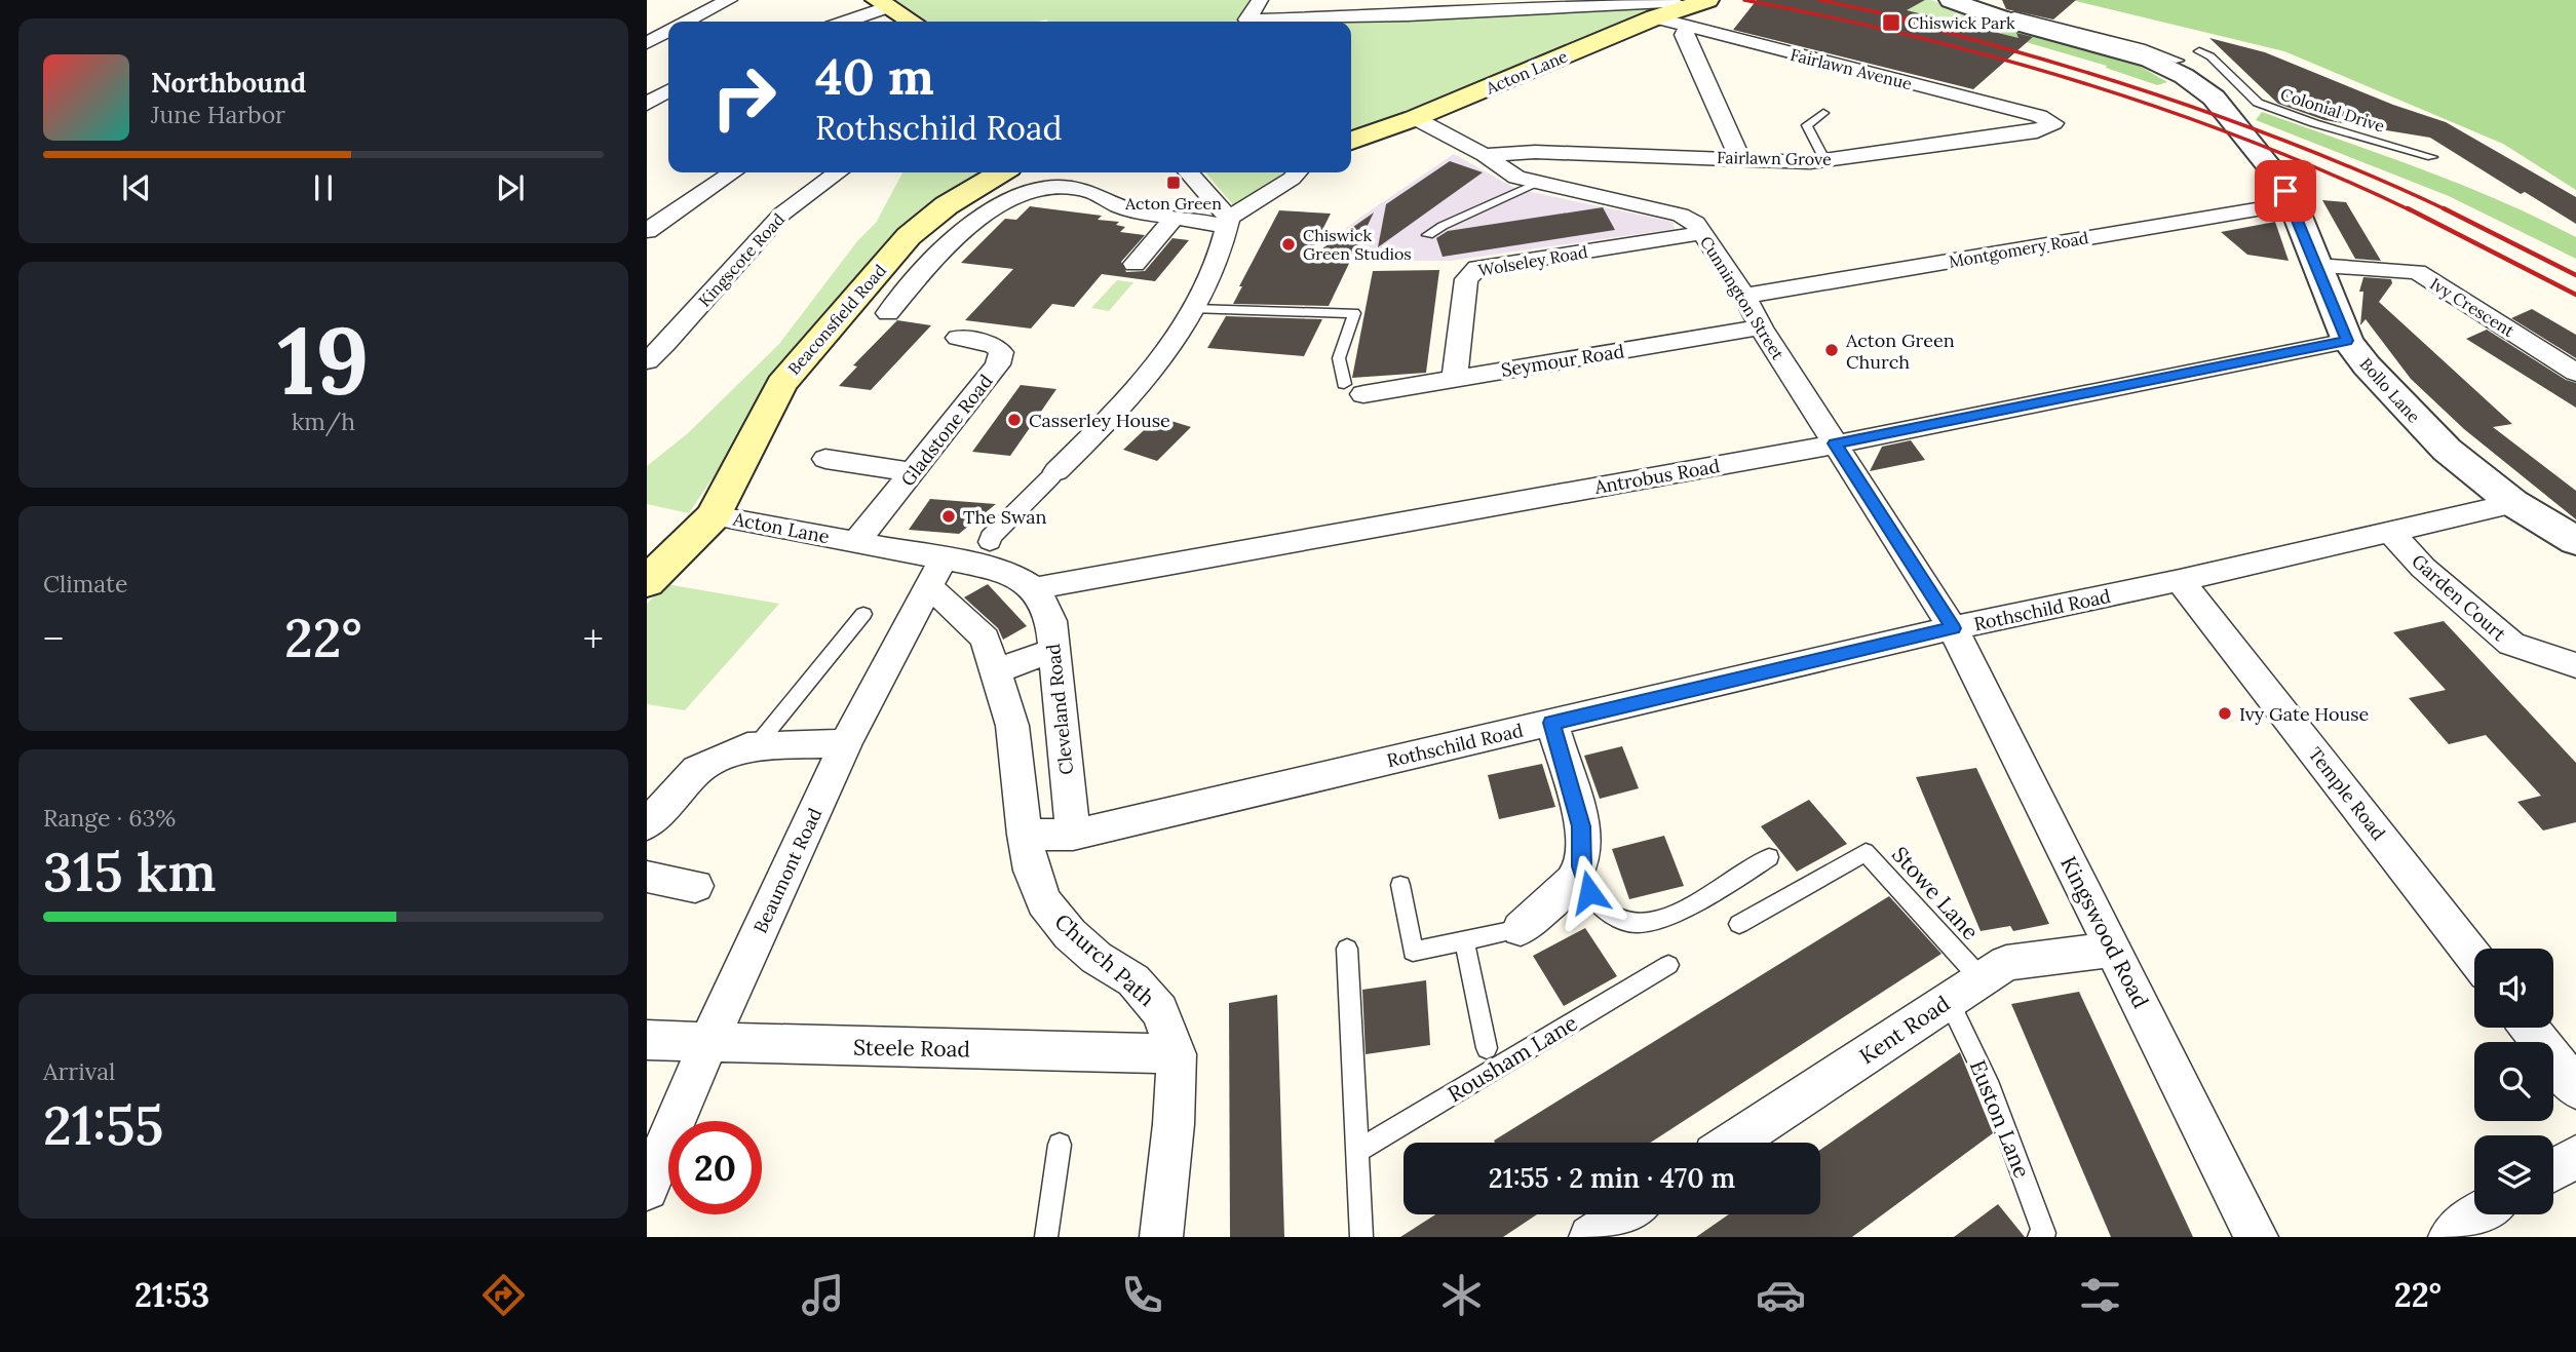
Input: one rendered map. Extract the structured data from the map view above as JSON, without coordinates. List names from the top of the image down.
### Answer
{
  "streets": {
    "main road": ["Acton Lane", "Beaconsfield Road"],
    "street": [
      "Fairlawn Avenue",
      "Fairlawn Grove",
      "Montgomery Road",
      "Kingscote Road",
      "Wolseley Road",
      "Cunnington Street",
      "Ivy Crescent",
      "Seymour Road",
      "Bollo Lane",
      "Gladstone Road",
      "Antrobus Road",
      "Garden Court",
      "Rothschild Road",
      "Cleveland Road",
      "Temple Road",
      "Beaumont Road",
      "Kingswood Road",
      "Church Path",
      "Kent Road",
      "Steele Road"
    ],
    "lane": [
      "Colonial Drive",
      "Stowe Lane",
      "Rousham Lane",
      "Euston Lane"
    ]
  },
  "crossings": [
    ["Fairlawn Avenue", "Acton Lane"],
    ["Fairlawn Avenue", "Fairlawn Grove"],
    ["Acton Lane", "Cunnington Street"],
    ["Acton Lane", "Beaconsfield Road"],
    ["Acton Lane", "Gladstone Road"],
    ["Acton Lane", "Beaumont Road"],
    ["Acton Lane", "Church Path"],
    ["Fairlawn Grove", "Cunnington Street"],
    ["Montgomery Road", "Cunnington Street"],
    ["Montgomery Road", "Bollo Lane"],
    ["Wolseley Road", "Cunnington Street"],
    ["Wolseley Road", "Seymour Road"],
    ["Cunnington Street", "Seymour Road"],
    ["Cunnington Street", "Antrobus Road"],
    ["Cunnington Street", "Rothschild Road"],
    ["Cunnington Street", "Kingswood Road"],
    ["Ivy Crescent", "Bollo Lane"],
    ["Bollo Lane", "Antrobus Road"],
    ["Bollo Lane", "Rothschild Road"],
    ["Antrobus Road", "Cleveland Road"],
    ["Garden Court", "Rothschild Road"],
    ["Rothschild Road", "Cleveland Road"],
    ["Rothschild Road", "Temple Road"],
    ["Rothschild Road", "Kingswood Road"],
    ["Rothschild Road", "Church Path"],
    ["Beaumont Road", "Church Path"],
    ["Beaumont Road", "Steele Road"],
    ["Stowe Lane", "Kent Road"],
    ["Kingswood Road", "Kent Road"],
    ["Church Path", "Steele Road"],
    ["Kent Road", "Euston Lane"]
  ],
  "places": {
    "transit": ["Chiswick Park", "Acton Green"],
    "other": [
      "Chiswick Green Studios",
      "Acton Green Church",
      "Casserley House",
      "The Swan",
      "Ivy Gate House"
    ]
  },
  "page": {
    "turn": ["40 m", "Rothschild Road"],
    "song": ["Northbound", "June Harbor"],
    "tile": [
      ["19", "km/h"],
      "Climate",
      ["Range · 63%", "315 km"],
      ["Arrival", "21:55"]
    ],
    "heat": ["−", "22°", "+"],
    "limit": "20",
    "trip": "21:55 · 2 min · 470 m",
    "tabs": ["21:53", "22°"]
  }
}
